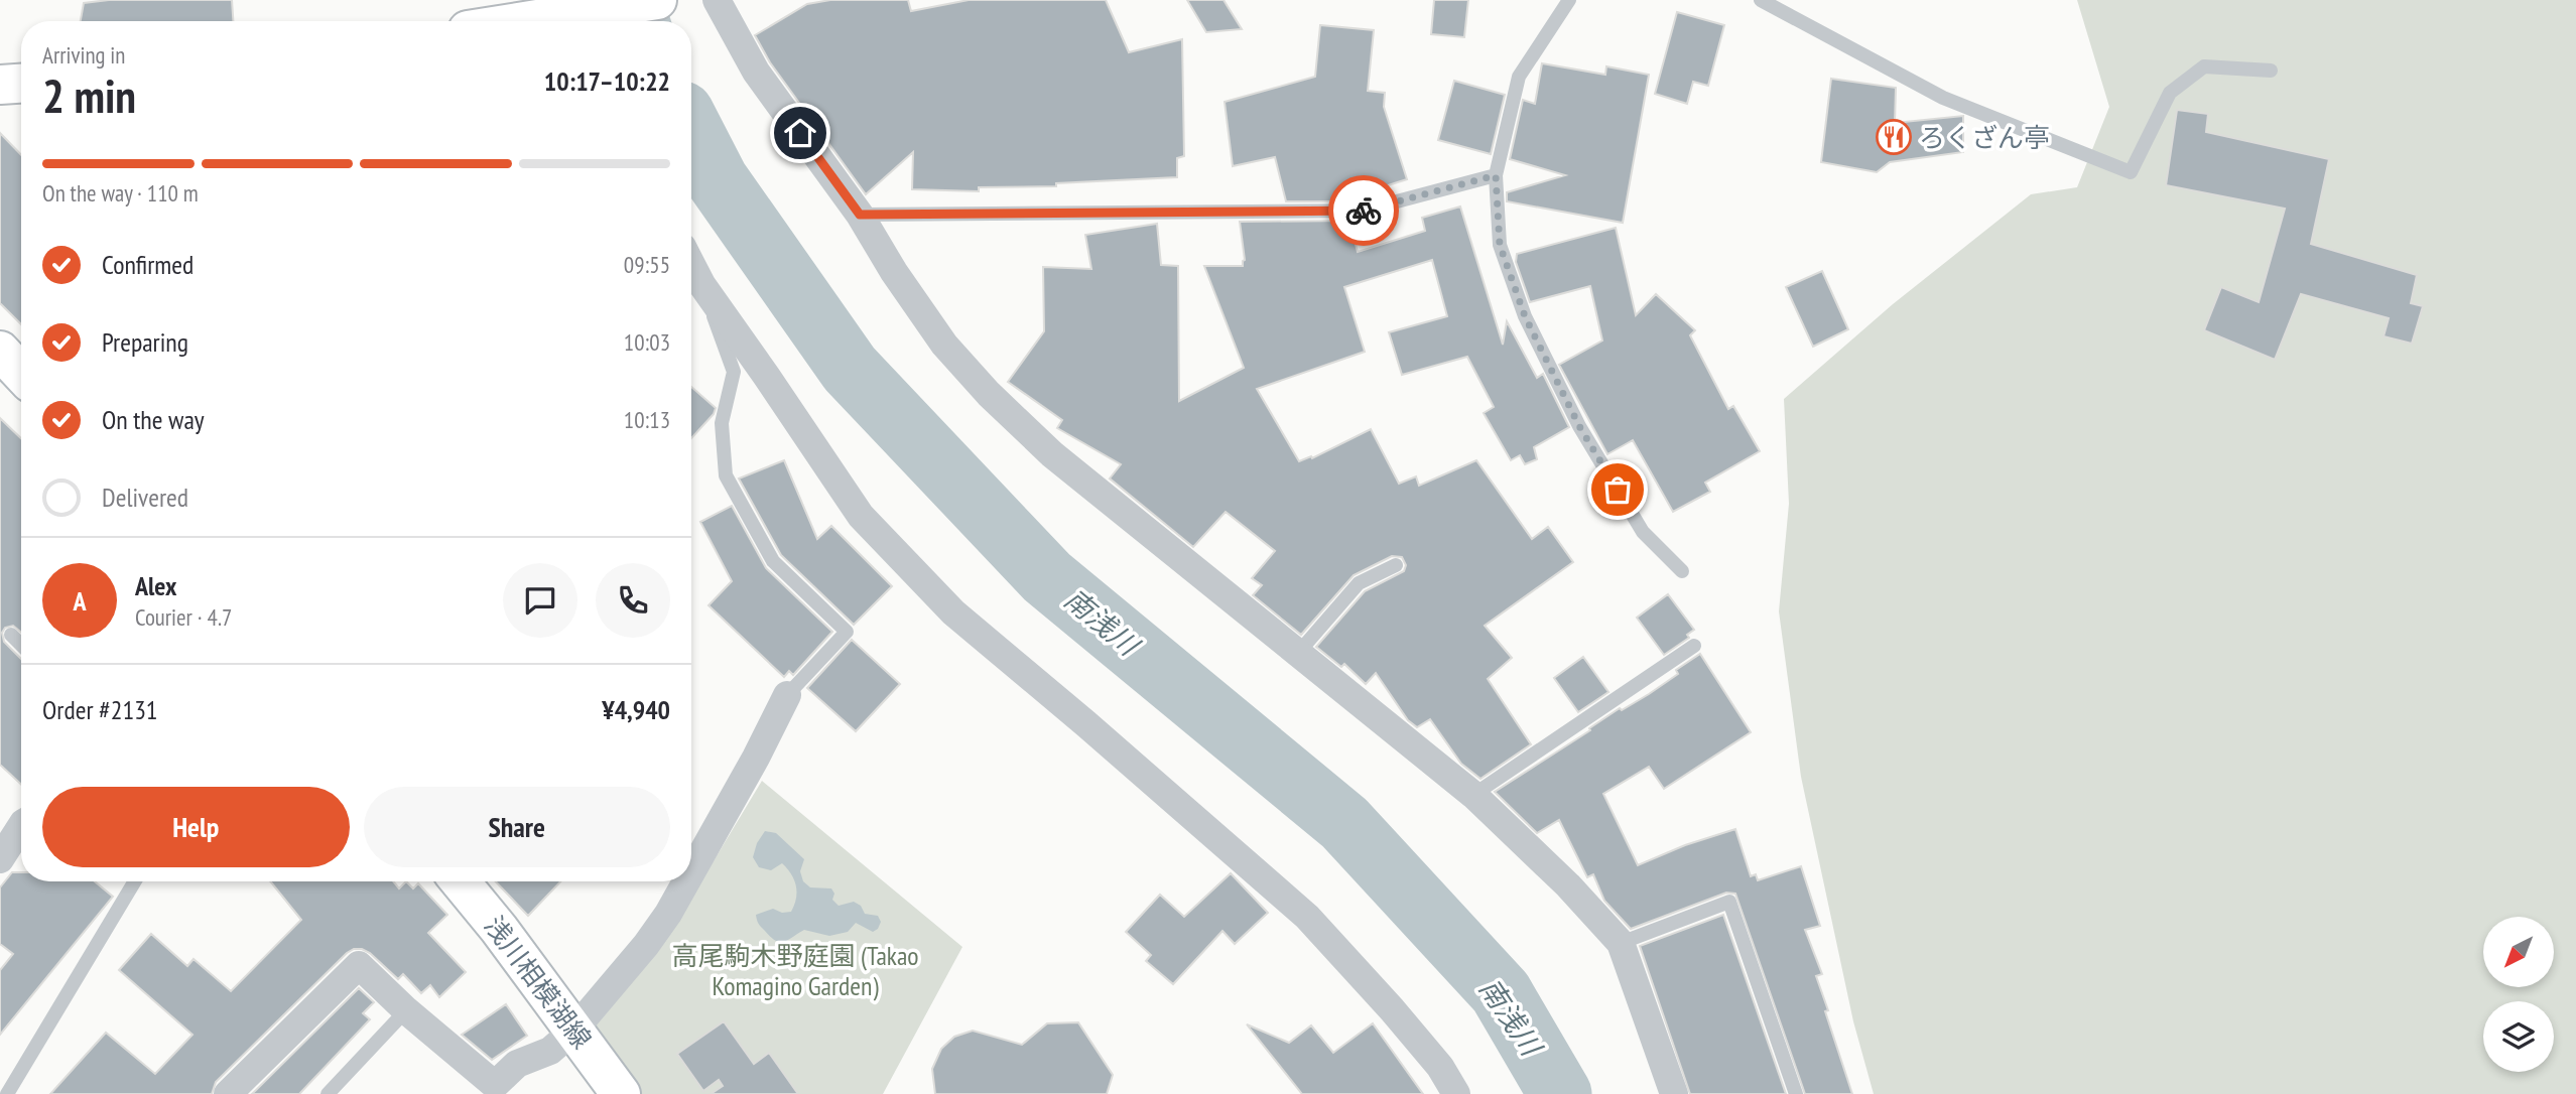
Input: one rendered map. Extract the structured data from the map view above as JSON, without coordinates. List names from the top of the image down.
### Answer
{
  "streets": {
    "main road": ["浅川相模湖線"]
  },
  "water": ["南浅川"],
  "parks": ["高尾駒木野庭園 (Takao Komagino Garden)"],
  "places": {
    "restaurant": ["ろくざん亭"]
  },
  "north": "bottom left",
  "page": {
    "heading": ["2 min", "Arriving in", "10:17–10:22"],
    "panel": [
      "Alex",
      "Courier · 4.7",
      "Order #2131",
      "¥4,940"
    ],
    "bar": "On the way · 110 m",
    "list": [
      ["Confirmed", "09:55"],
      ["Preparing", "10:03"],
      ["On the way", "10:13"],
      "Delivered"
    ],
    "round": "A",
    "buttons": ["Help", "Share"]
  }
}
